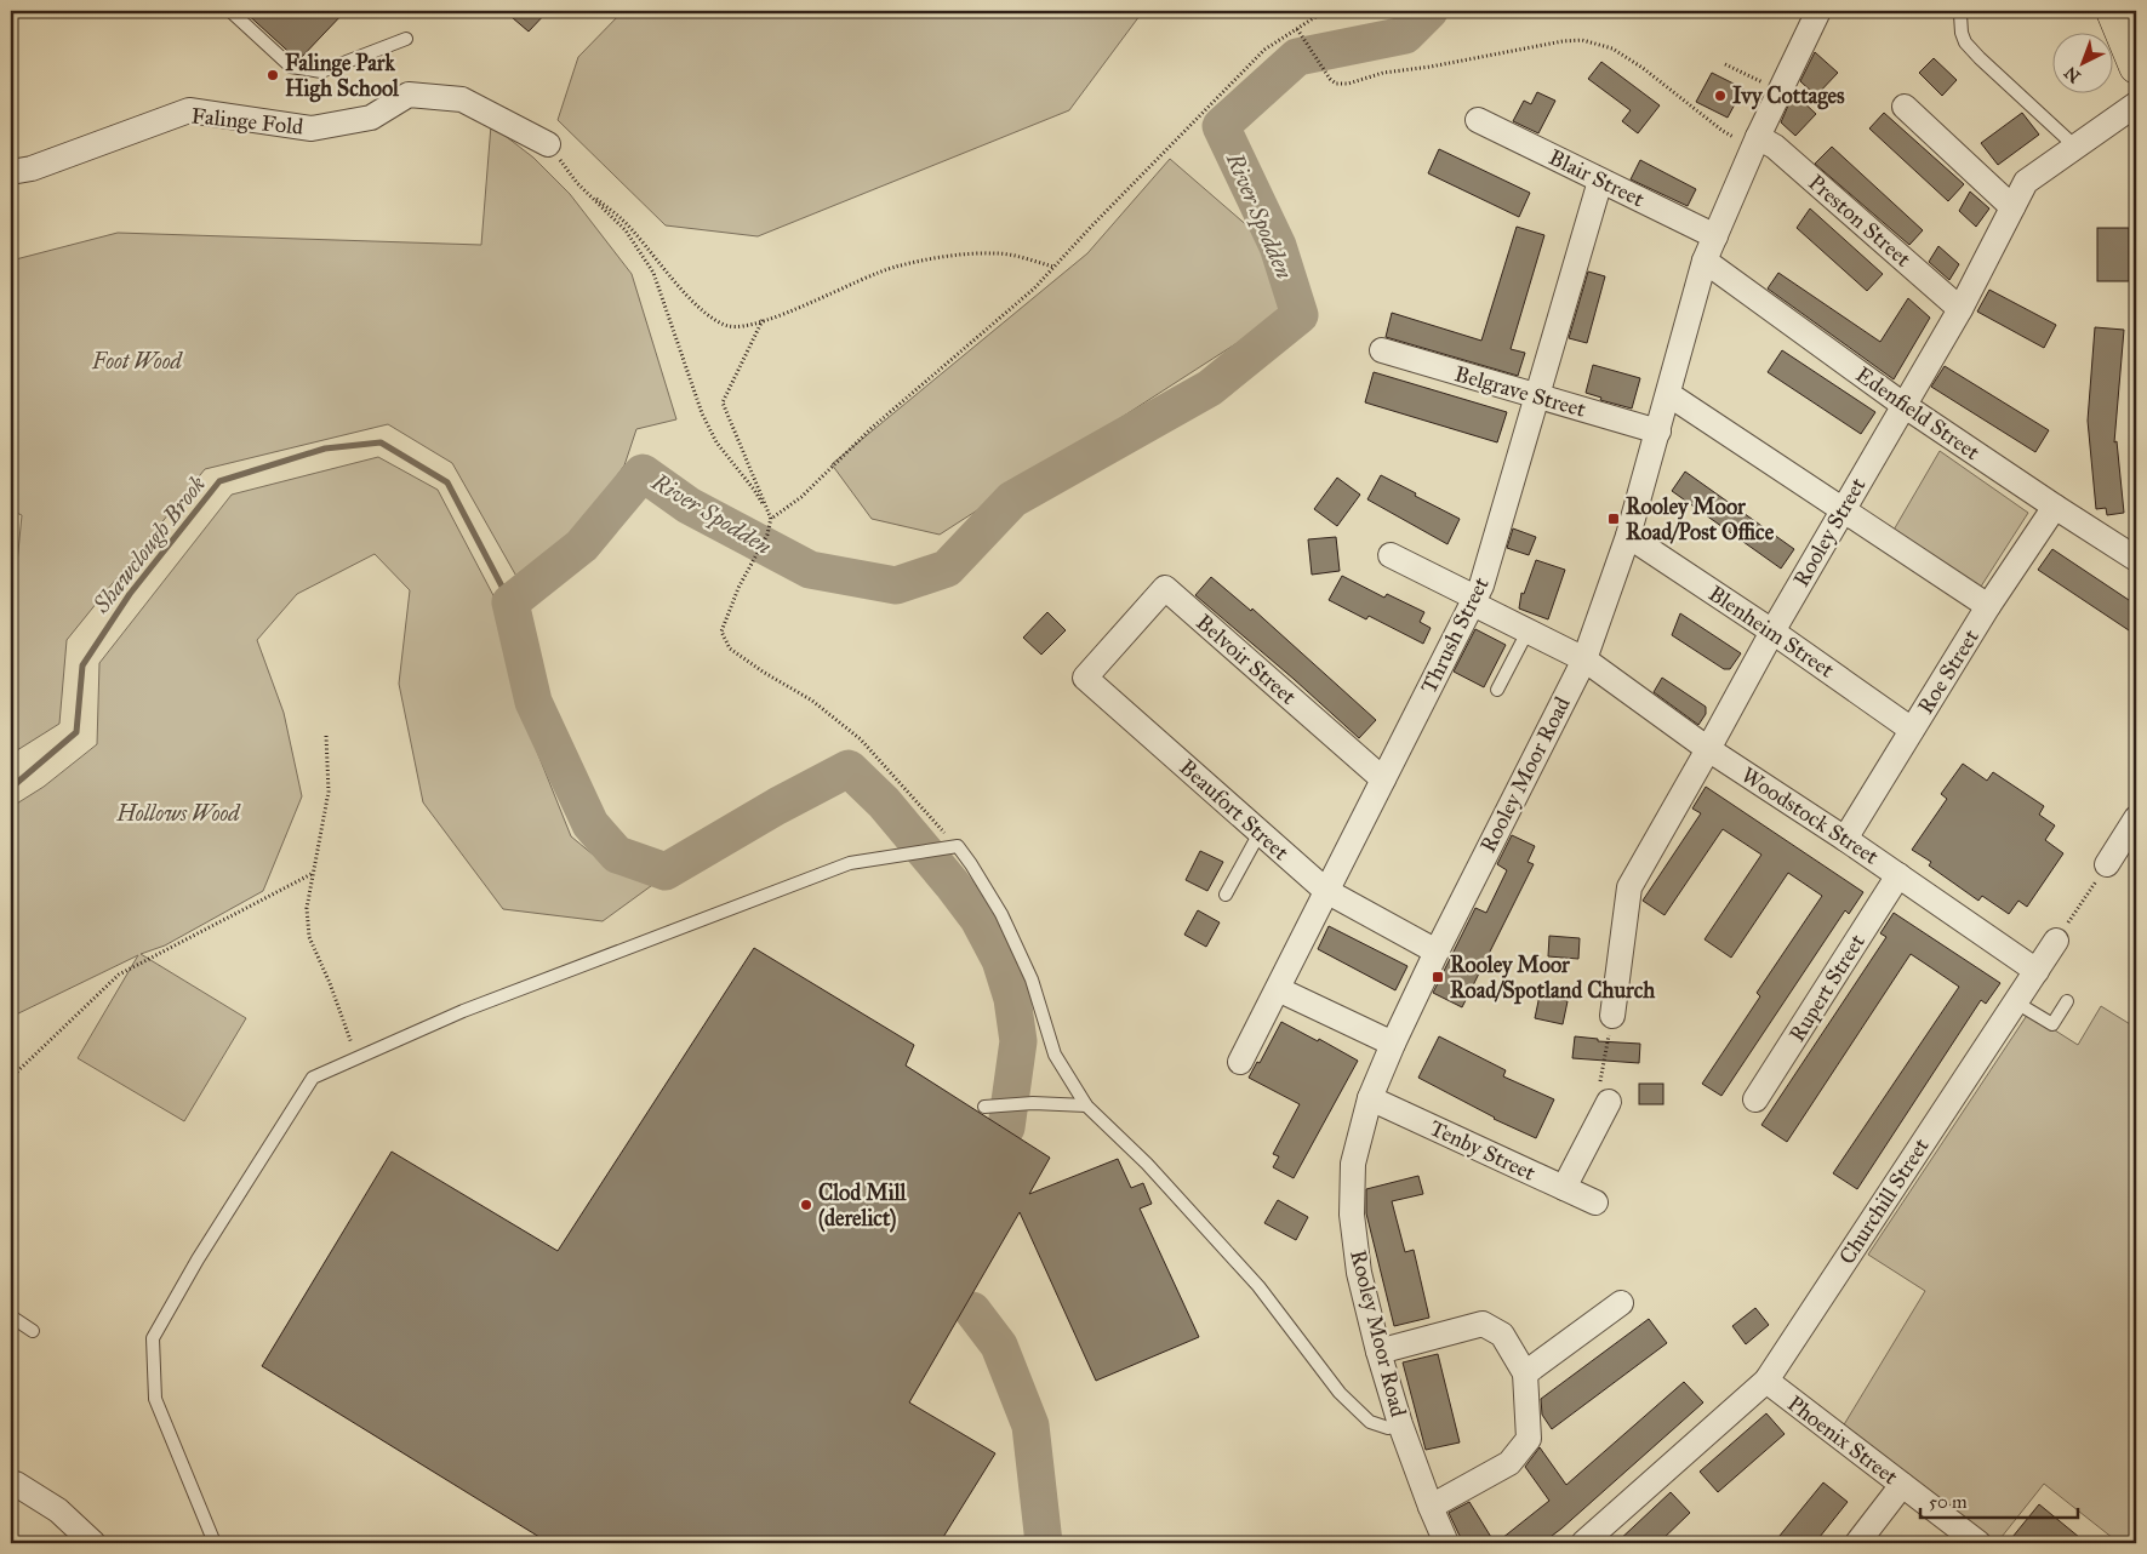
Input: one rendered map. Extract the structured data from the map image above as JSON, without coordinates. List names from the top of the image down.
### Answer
{
  "streets": {
    "street": [
      "Falinge Fold",
      "Blair Street",
      "Preston Street",
      "Belgrave Street",
      "Edenfield Street",
      "Rooley Street",
      "Blenheim Street",
      "Thrush Street",
      "Belvoir Street",
      "Roe Street",
      "Rooley Moor Road",
      "Beaufort Street",
      "Woodstock Street",
      "Rupert Street",
      "Tenby Street",
      "Churchill Street",
      "Phoenix Street"
    ]
  },
  "crossings": [
    ["Blair Street", "Thrush Street"],
    ["Blair Street", "Rooley Moor Road"],
    ["Preston Street", "Rooley Street"],
    ["Preston Street", "Rooley Moor Road"],
    ["Belgrave Street", "Thrush Street"],
    ["Belgrave Street", "Rooley Moor Road"],
    ["Edenfield Street", "Rooley Street"],
    ["Edenfield Street", "Roe Street"],
    ["Edenfield Street", "Rooley Moor Road"],
    ["Rooley Street", "Blenheim Street"],
    ["Rooley Street", "Woodstock Street"],
    ["Blenheim Street", "Roe Street"],
    ["Blenheim Street", "Rooley Moor Road"],
    ["Thrush Street", "Belvoir Street"],
    ["Thrush Street", "Beaufort Street"],
    ["Thrush Street", "Woodstock Street"],
    ["Belvoir Street", "Beaufort Street"],
    ["Roe Street", "Woodstock Street"],
    ["Rooley Moor Road", "Beaufort Street"],
    ["Rooley Moor Road", "Woodstock Street"],
    ["Rooley Moor Road", "Tenby Street"],
    ["Woodstock Street", "Rupert Street"],
    ["Woodstock Street", "Churchill Street"],
    ["Churchill Street", "Phoenix Street"]
  ],
  "water": ["River Spodden", "Shawclough Brook"],
  "parks": ["Foot Wood", "Hollows Wood"],
  "places": {
    "other": ["Falinge Park High School", "Ivy Cottages", "Clod Mill (derelict)"],
    "transit": ["Rooley Moor Road/Post Office", "Rooley Moor Road/Spotland Church"]
  },
  "scale_bar": "50 m",
  "north": "bottom left"
}
